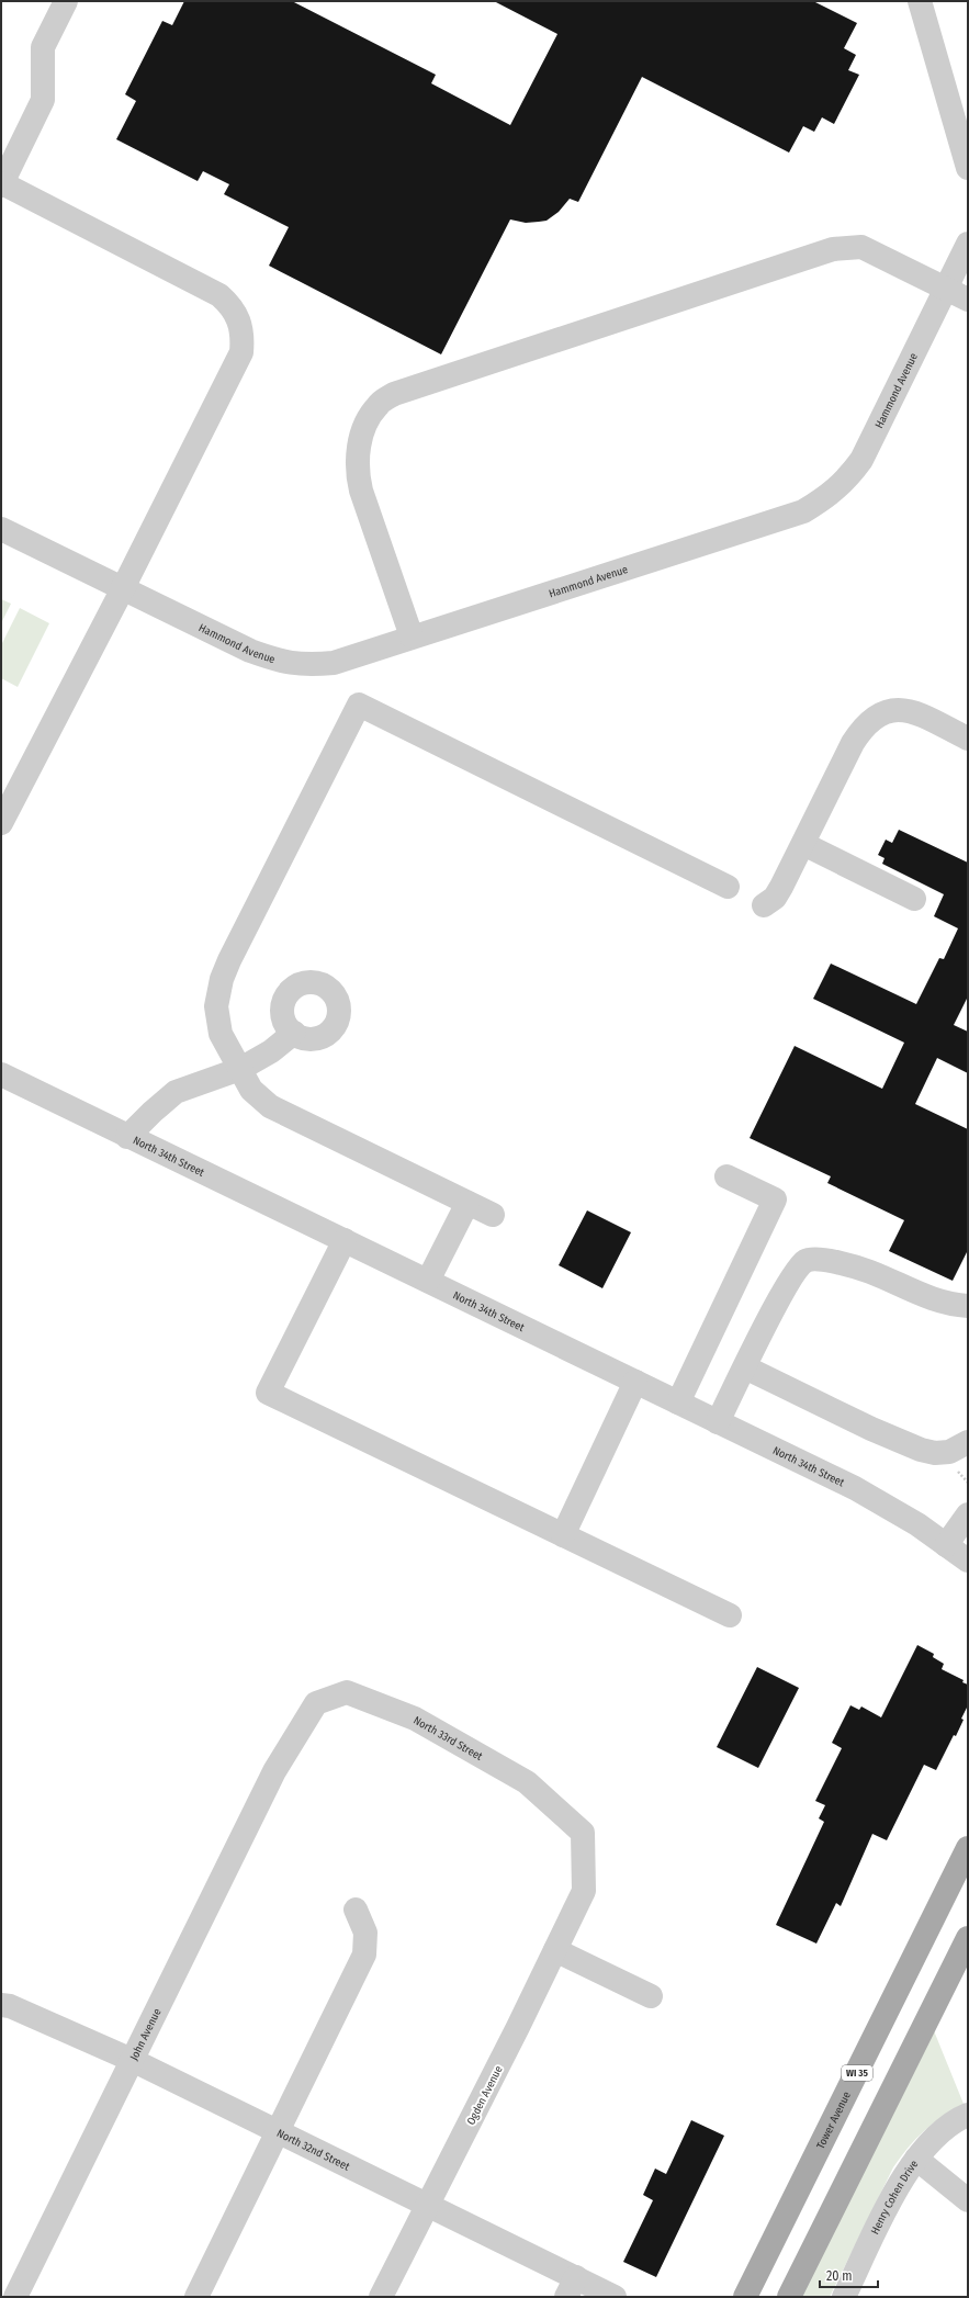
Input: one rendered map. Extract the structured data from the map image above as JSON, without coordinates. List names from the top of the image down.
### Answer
{
  "streets": {
    "main road": ["WI 35", "Tower Avenue"],
    "street": [
      "Hammond Avenue",
      "North 34th Street",
      "North 33rd Street",
      "John Avenue",
      "Ogden Avenue",
      "North 32nd Street",
      "Henry Cohen Drive"
    ]
  },
  "crossings": [
    ["North 33rd Street", "John Avenue"],
    ["North 33rd Street", "Ogden Avenue"],
    ["John Avenue", "North 32nd Street"],
    ["Ogden Avenue", "North 32nd Street"]
  ],
  "scale_bar": "20 m"
}
